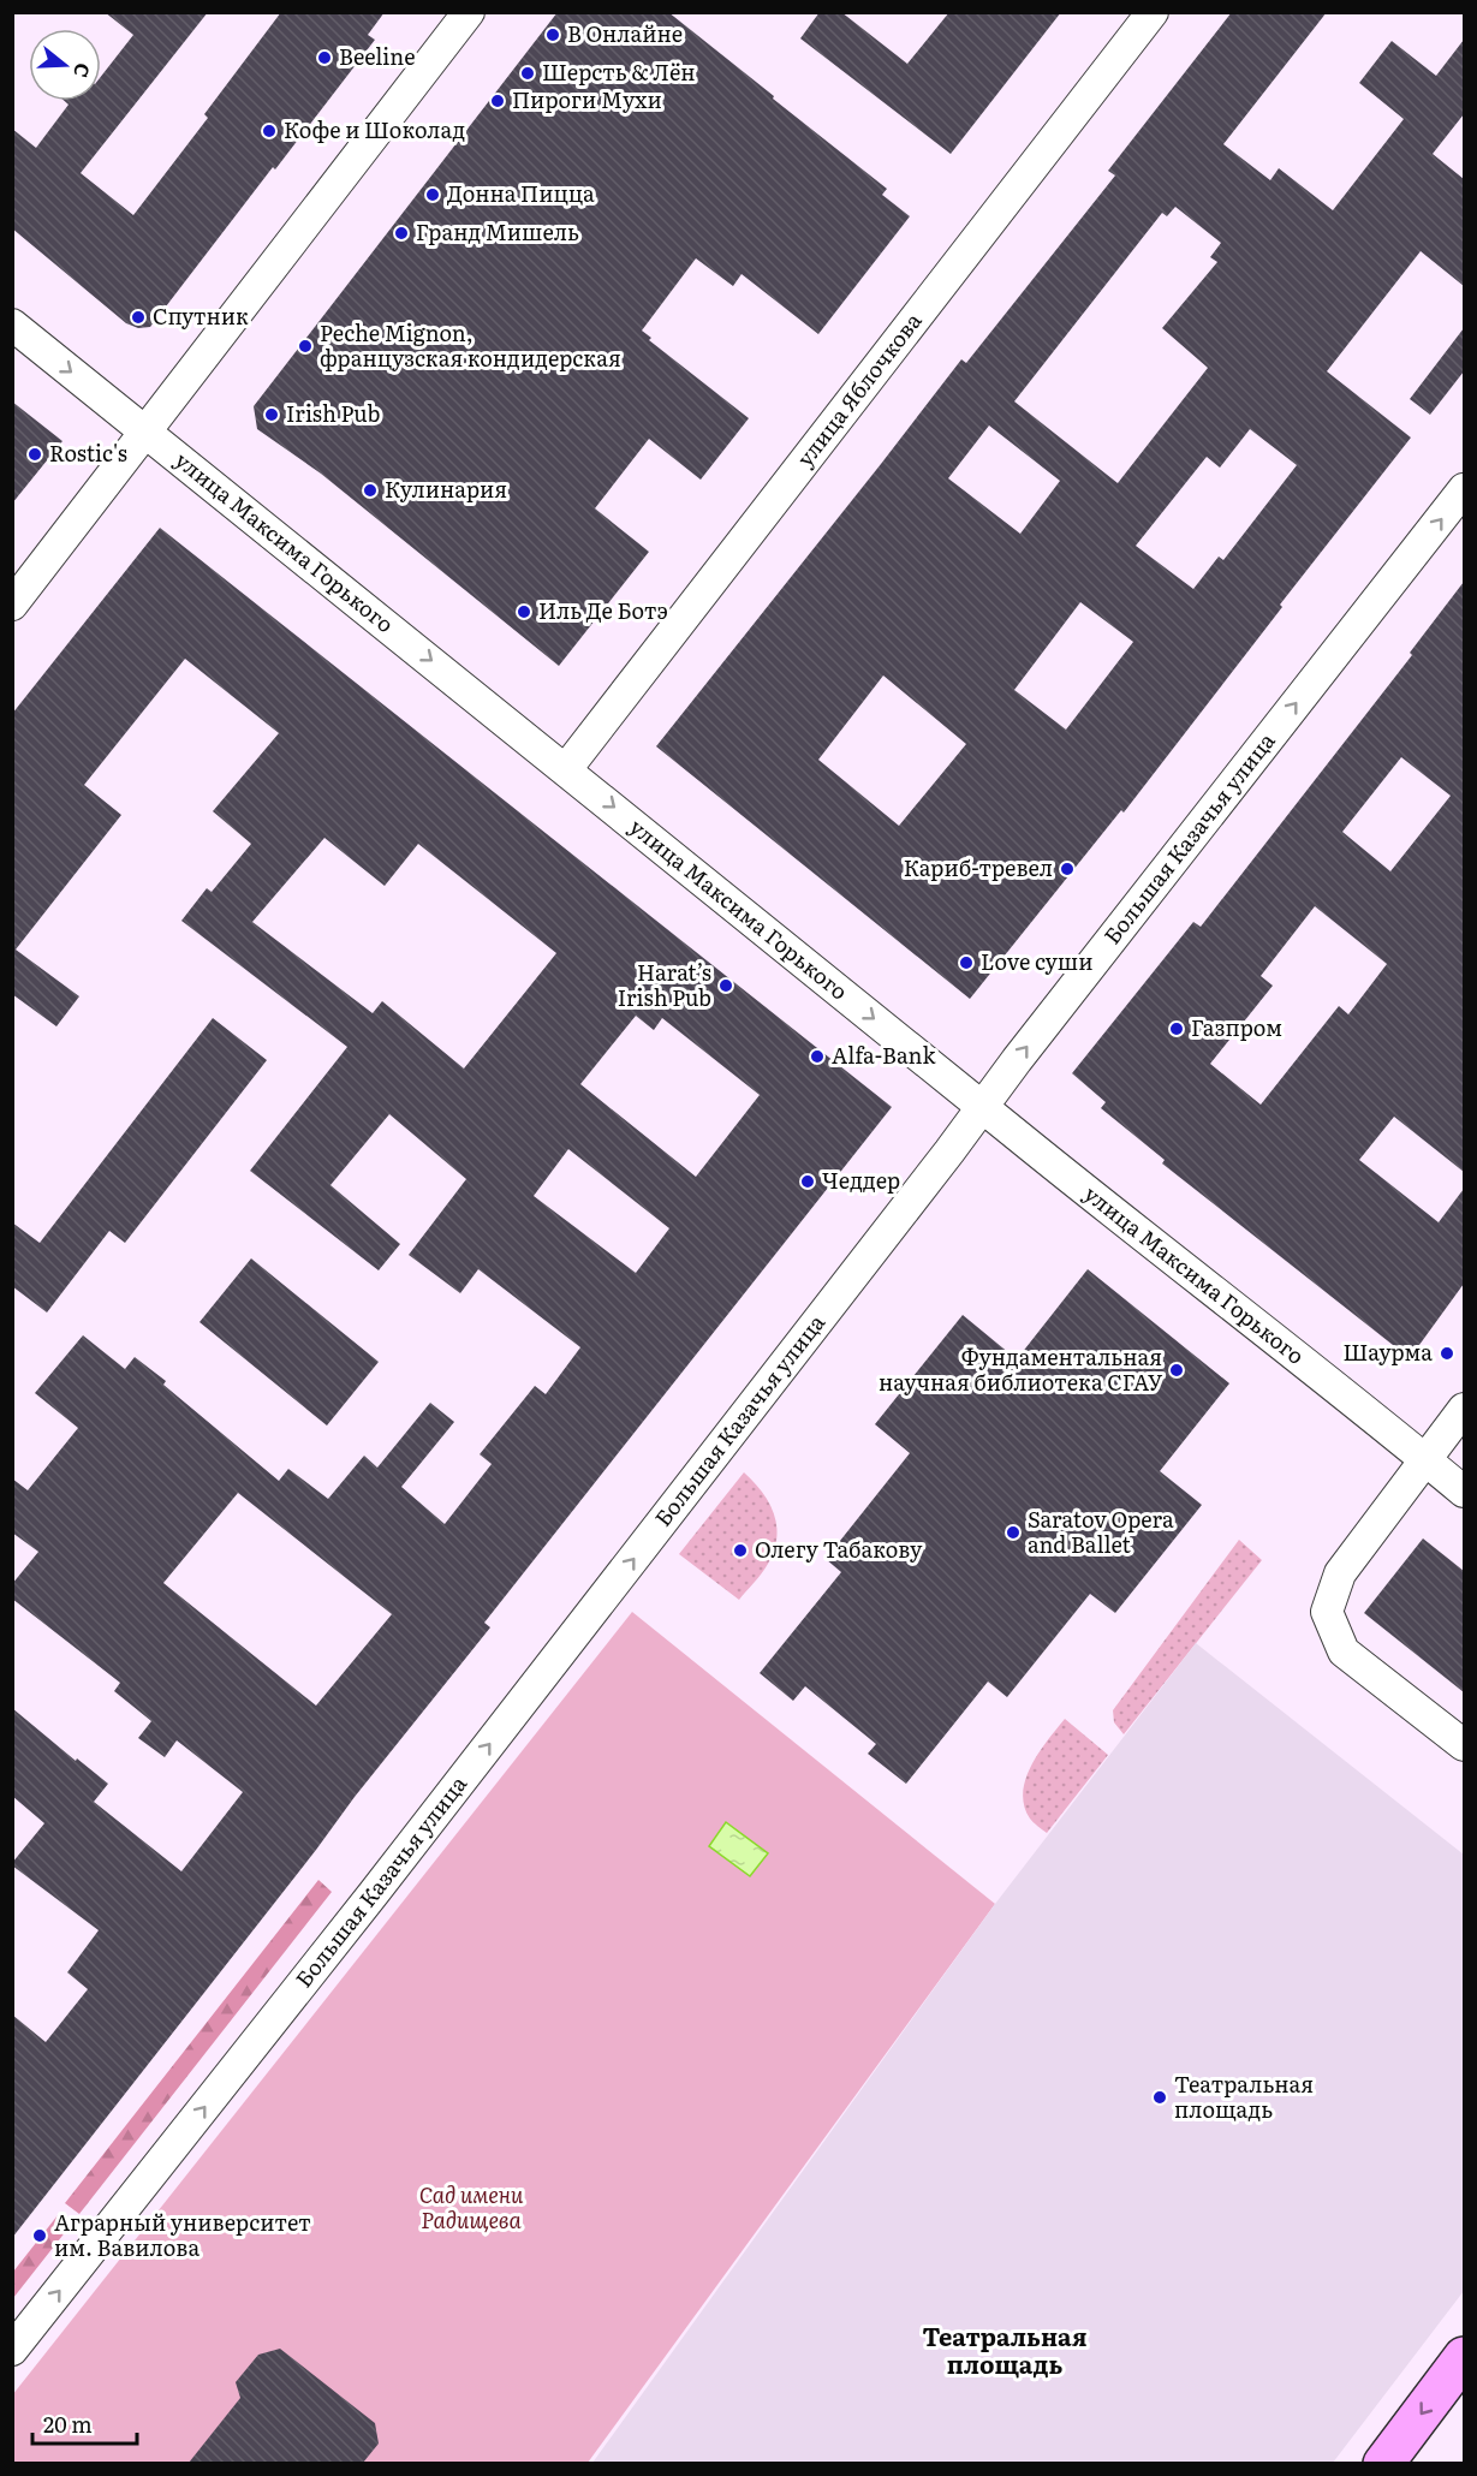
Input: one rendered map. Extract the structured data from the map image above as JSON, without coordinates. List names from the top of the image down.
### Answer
{
  "streets": {
    "street": ["улица Яблочкова", "улица Максима Горького", "Большая Казачья улица"]
  },
  "crossings": [
    ["улица Яблочкова", "улица Максима Горького"],
    ["улица Максима Горького", "Большая Казачья улица"]
  ],
  "one_way": ["улица Максима Горького", "Большая Казачья улица"],
  "districts": ["Театральная площадь"],
  "parks": ["Сад имени Радищева"],
  "places": [
    "В Онлайне",
    "Beeline",
    "Шерсть & Лён",
    "Пироги Мухи",
    "Кофе и Шоколад",
    "Донна Пицца",
    "Гранд Мишель",
    "Спутник",
    "Peche Mignon, французская кондидерская",
    "Irish Pub",
    "Rostic's",
    "Кулинария",
    "Иль Де Ботэ",
    "Кариб-тревел",
    "Love суши",
    "Harat’s Irish Pub",
    "Газпром",
    "Alfa-Bank",
    "Чеддер",
    "Шаурма",
    "Фундаментальная научная библиотека СГАУ",
    "Saratov Opera and Ballet",
    "Олегу Табакову",
    "Театральная площадь",
    "Аграрный университет им. Вавилова"
  ],
  "scale_bar": "20 m",
  "north": "right"
}
